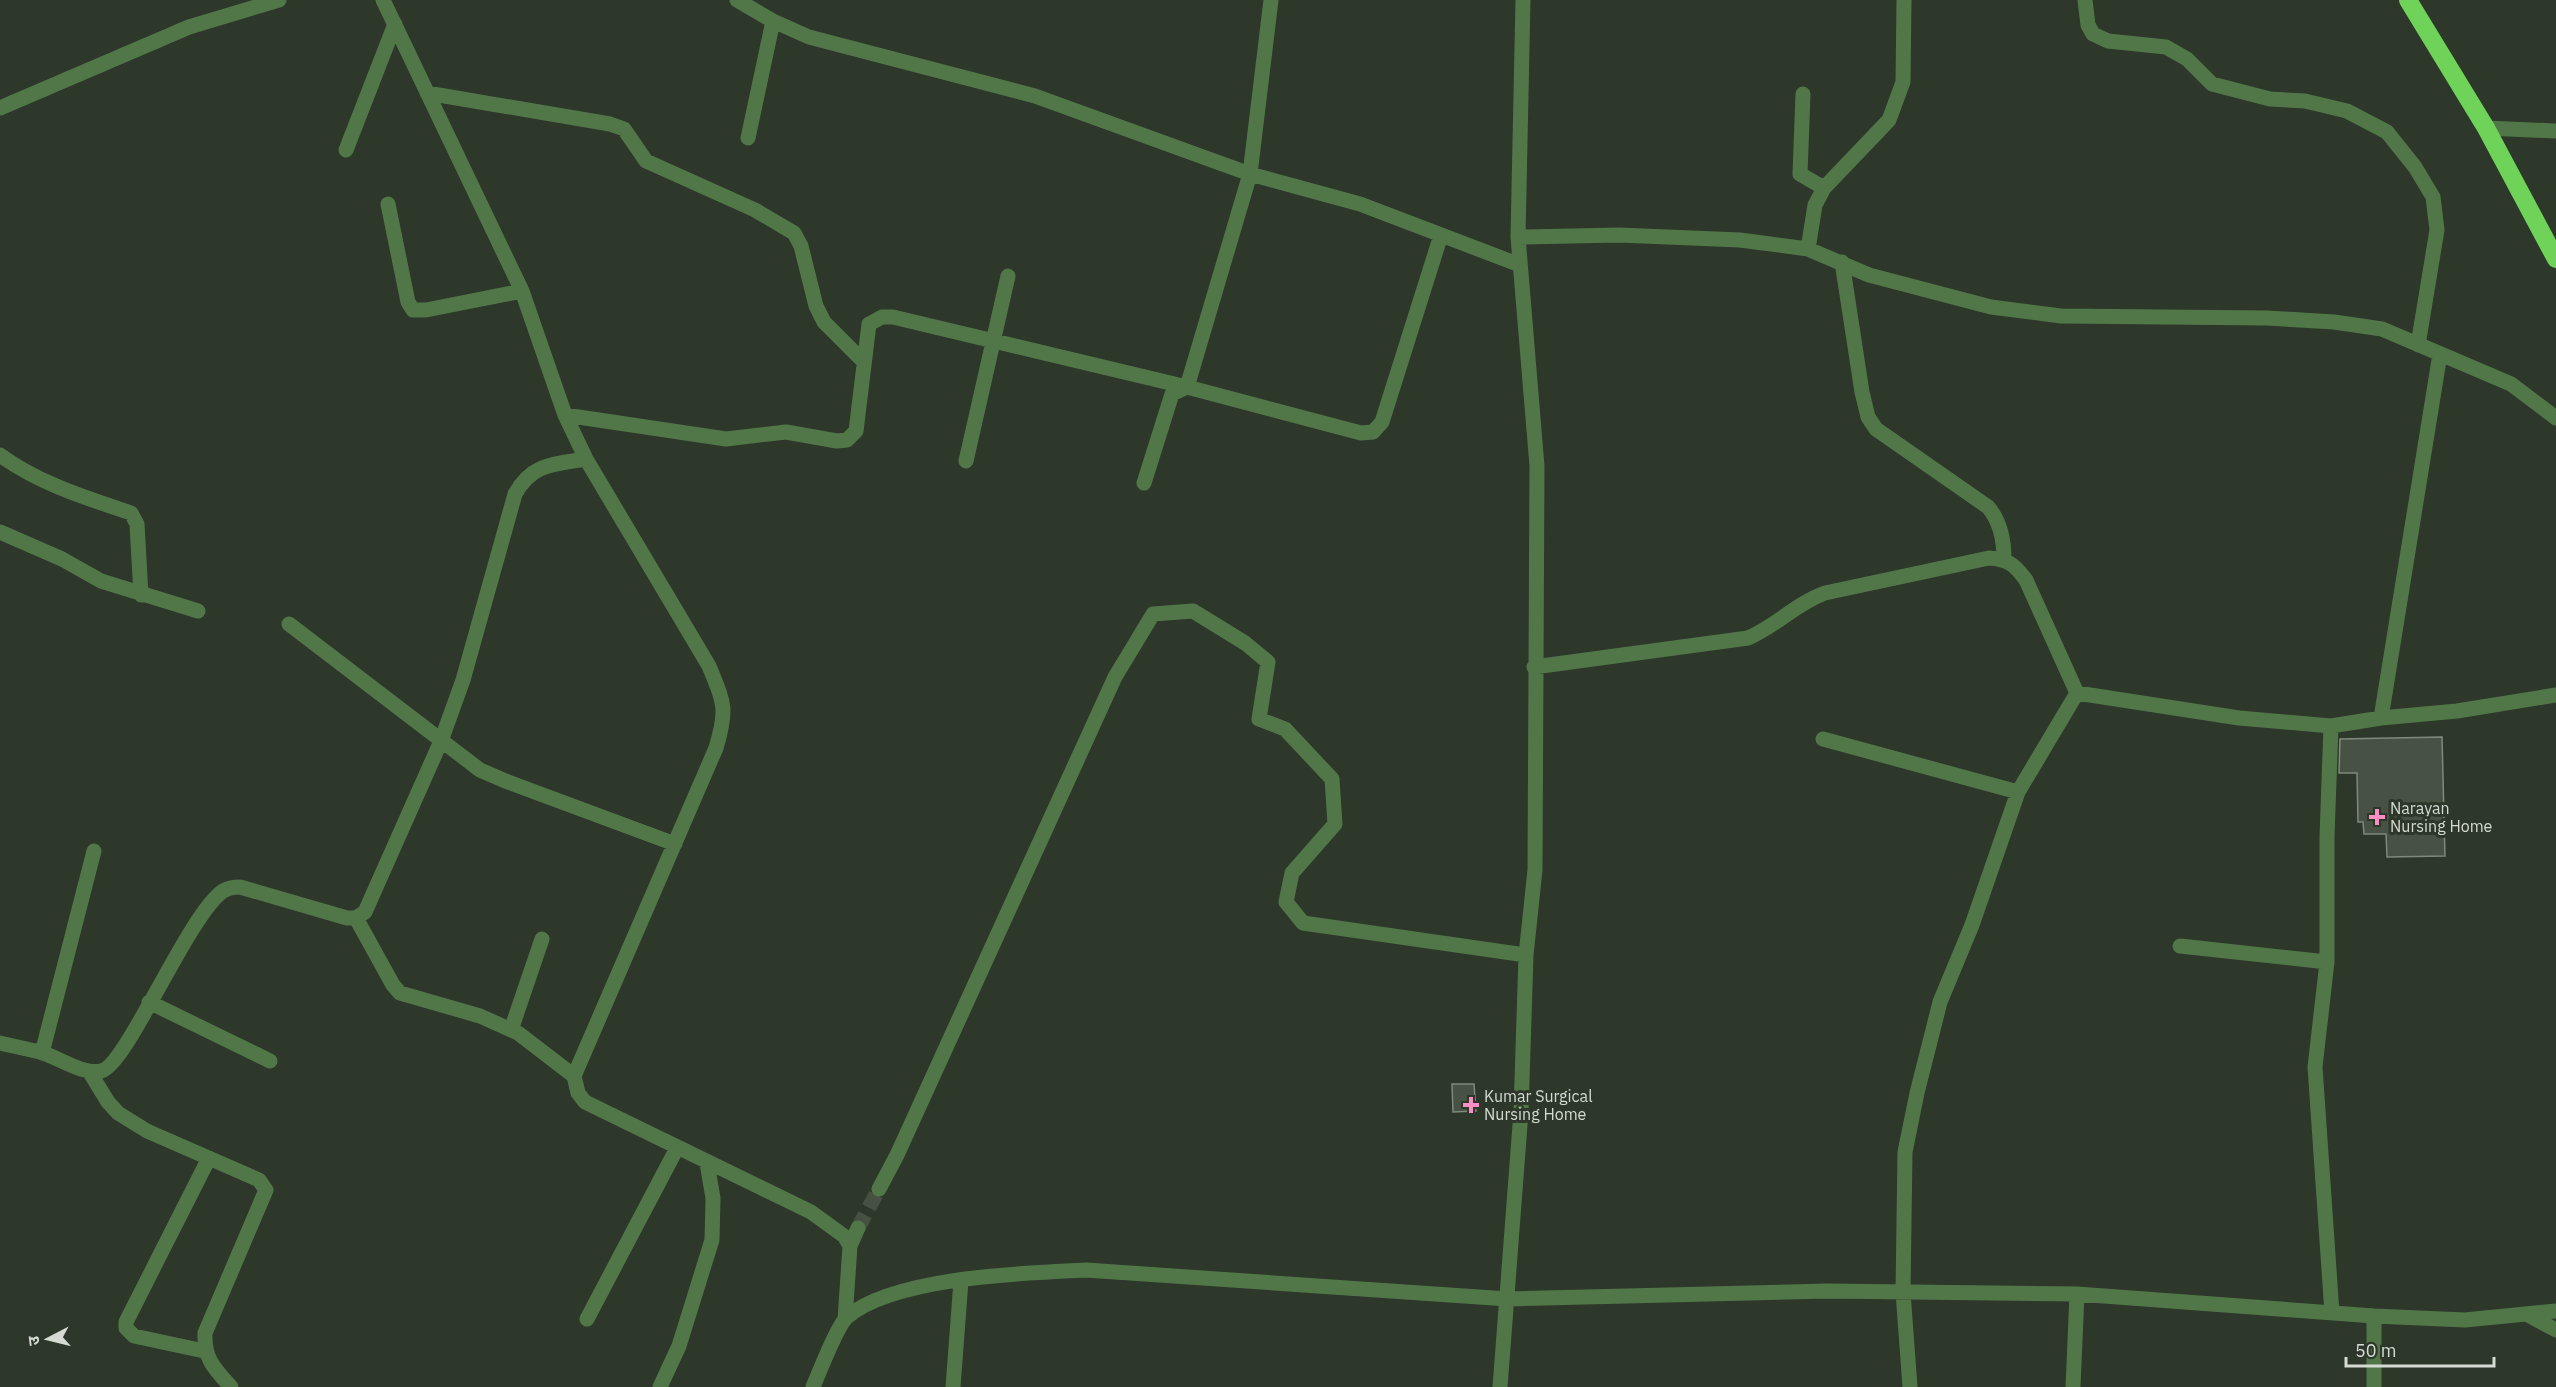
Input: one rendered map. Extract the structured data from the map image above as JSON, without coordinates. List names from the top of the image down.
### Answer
{
  "places": {
    "health": ["Narayan Nursing Home", "Kumar Surgical Nursing Home"]
  },
  "scale_bar": "50 m",
  "north": "left"
}
